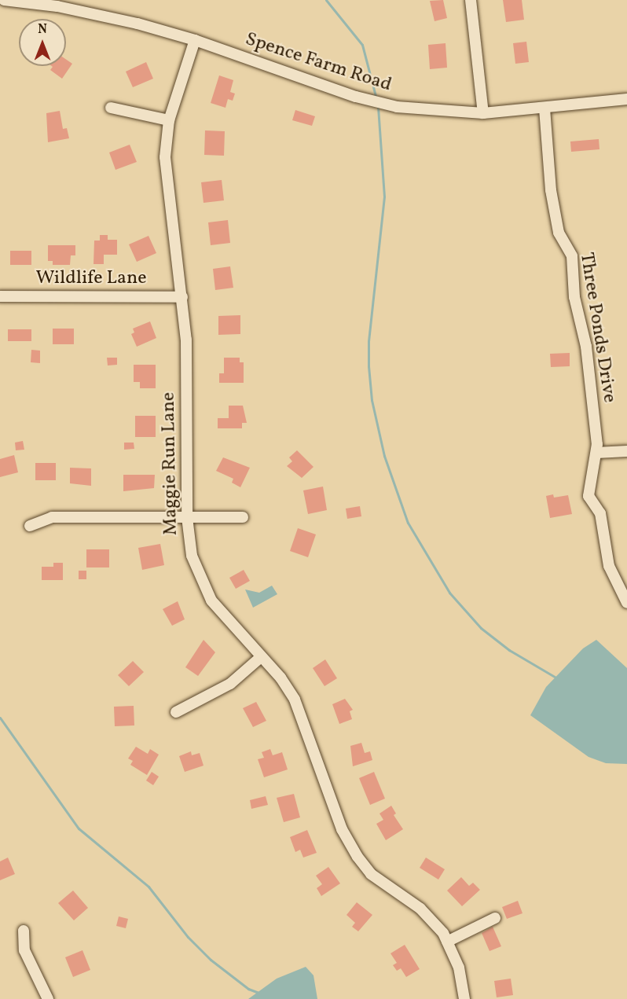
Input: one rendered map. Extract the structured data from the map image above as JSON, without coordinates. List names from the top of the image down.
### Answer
{
  "streets": {
    "street": [
      "Spence Farm Road",
      "Wildlife Lane",
      "Three Ponds Drive",
      "Maggie Run Lane"
    ]
  },
  "crossings": [
    ["Spence Farm Road", "Three Ponds Drive"],
    ["Spence Farm Road", "Maggie Run Lane"],
    ["Wildlife Lane", "Maggie Run Lane"]
  ],
  "north": "top"
}
